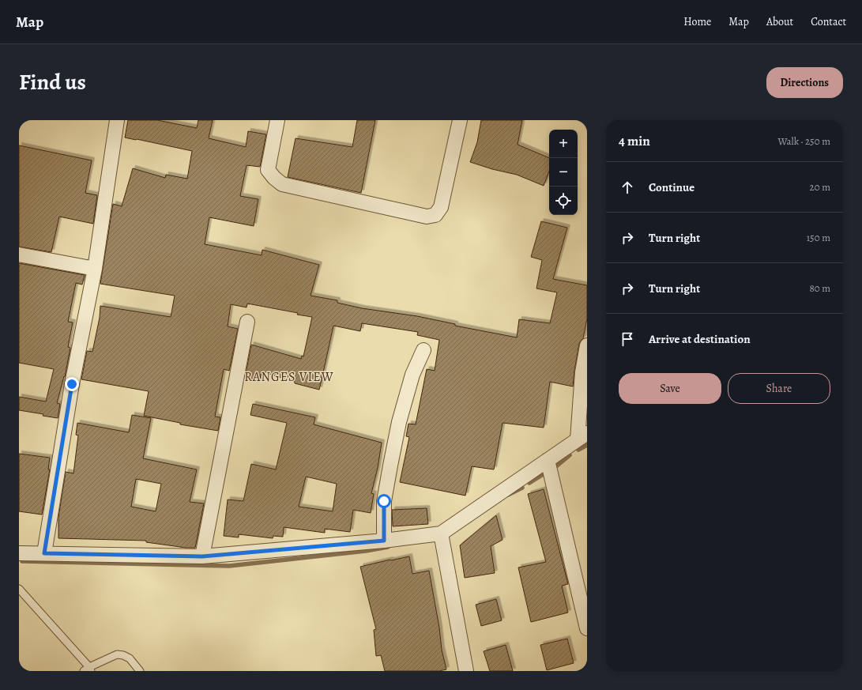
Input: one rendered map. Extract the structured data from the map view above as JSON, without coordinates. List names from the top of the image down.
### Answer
{
  "districts": ["RANGES VIEW"],
  "page": {
    "header": "Map",
    "nav": [
      "Home",
      "Map",
      "About",
      "Contact"
    ],
    "title": "Find us",
    "buttons": [
      "Directions",
      ["Save", "Share"]
    ],
    "heading": ["4 min", "Walk · 250 m"],
    "map_buttons": ["+", "−"],
    "list": [
      ["Continue", "20 m"],
      ["Turn right", "150 m"],
      ["Turn right", "80 m"],
      "Arrive at destination"
    ]
  }
}
